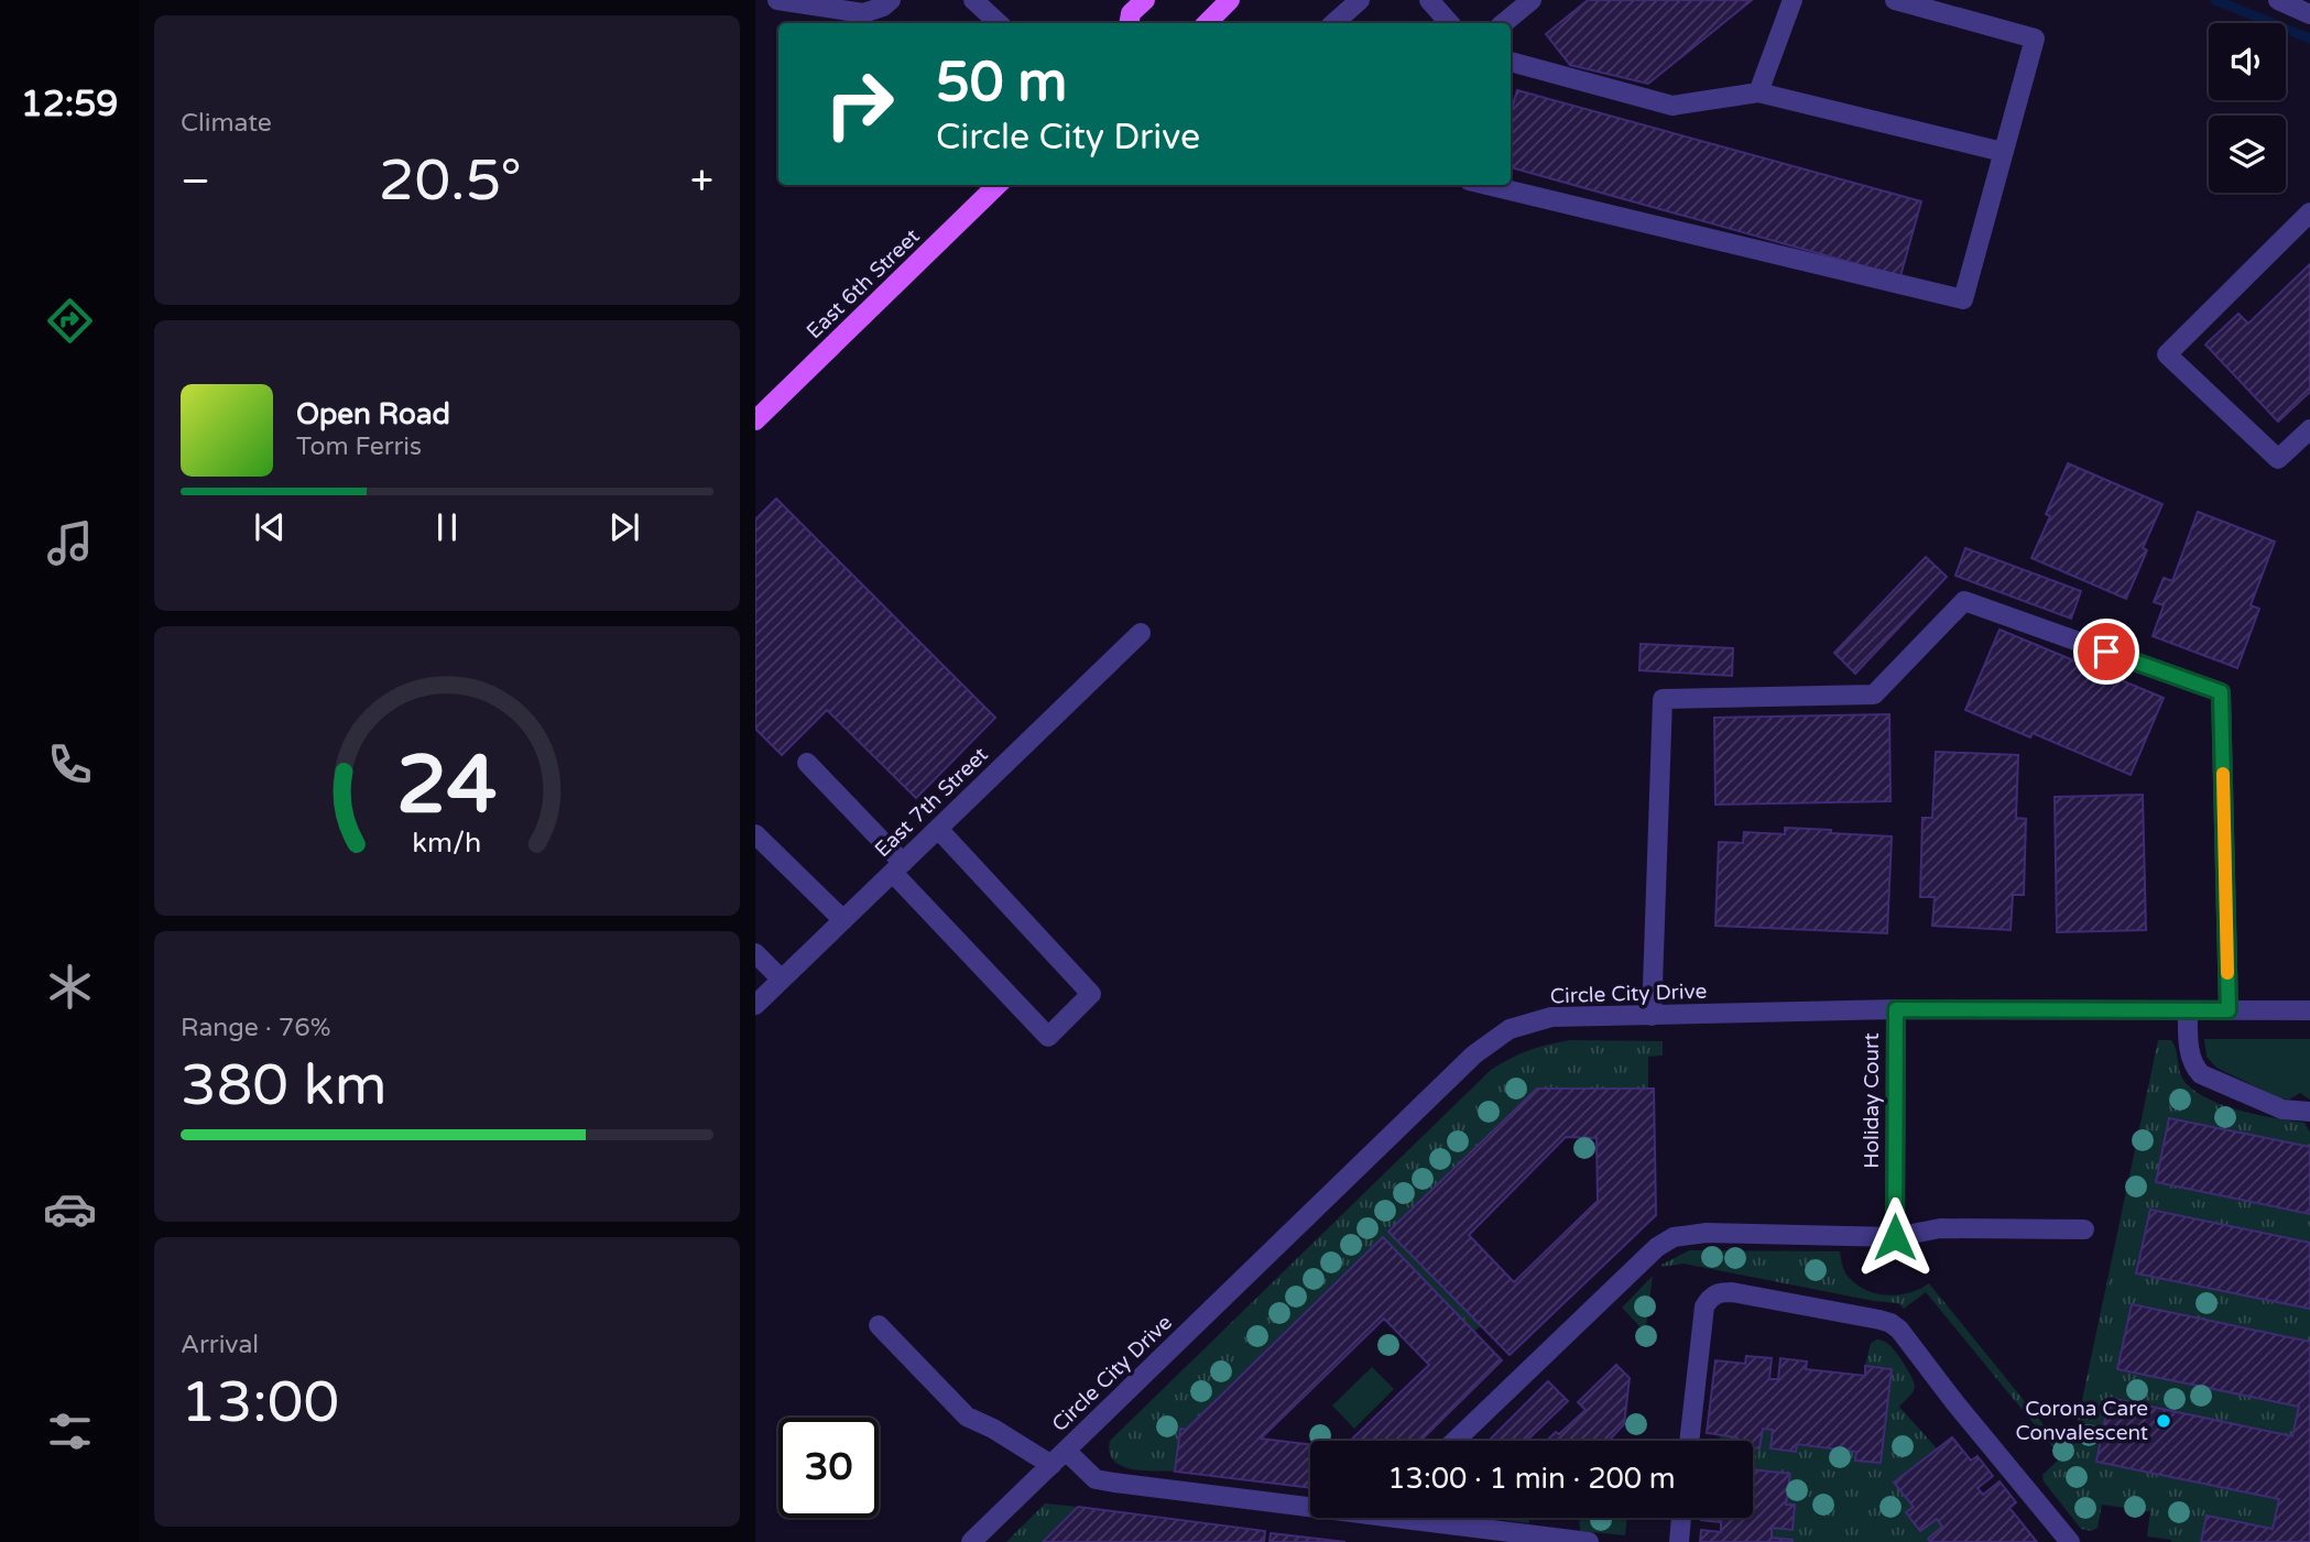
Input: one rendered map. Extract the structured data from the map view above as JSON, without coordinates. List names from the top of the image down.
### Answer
{
  "streets": {
    "main road": ["East 6th Street"],
    "street": ["East 7th Street", "Circle City Drive", "Holiday Court"]
  },
  "crossings": [
    ["Circle City Drive", "Holiday Court"]
  ],
  "places": ["Corona Care Convalescent"],
  "page": {
    "tabs": "12:59",
    "tile": [
      "Climate",
      ["Range · 76%", "380 km"],
      ["Arrival", "13:00"]
    ],
    "turn": ["50 m", "Circle City Drive"],
    "heat": ["−", "20.5°", "+"],
    "song": ["Open Road", "Tom Ferris"],
    "limit": "30",
    "trip": "13:00 · 1 min · 200 m",
    "gauge": ["24", "km/h"]
  }
}
